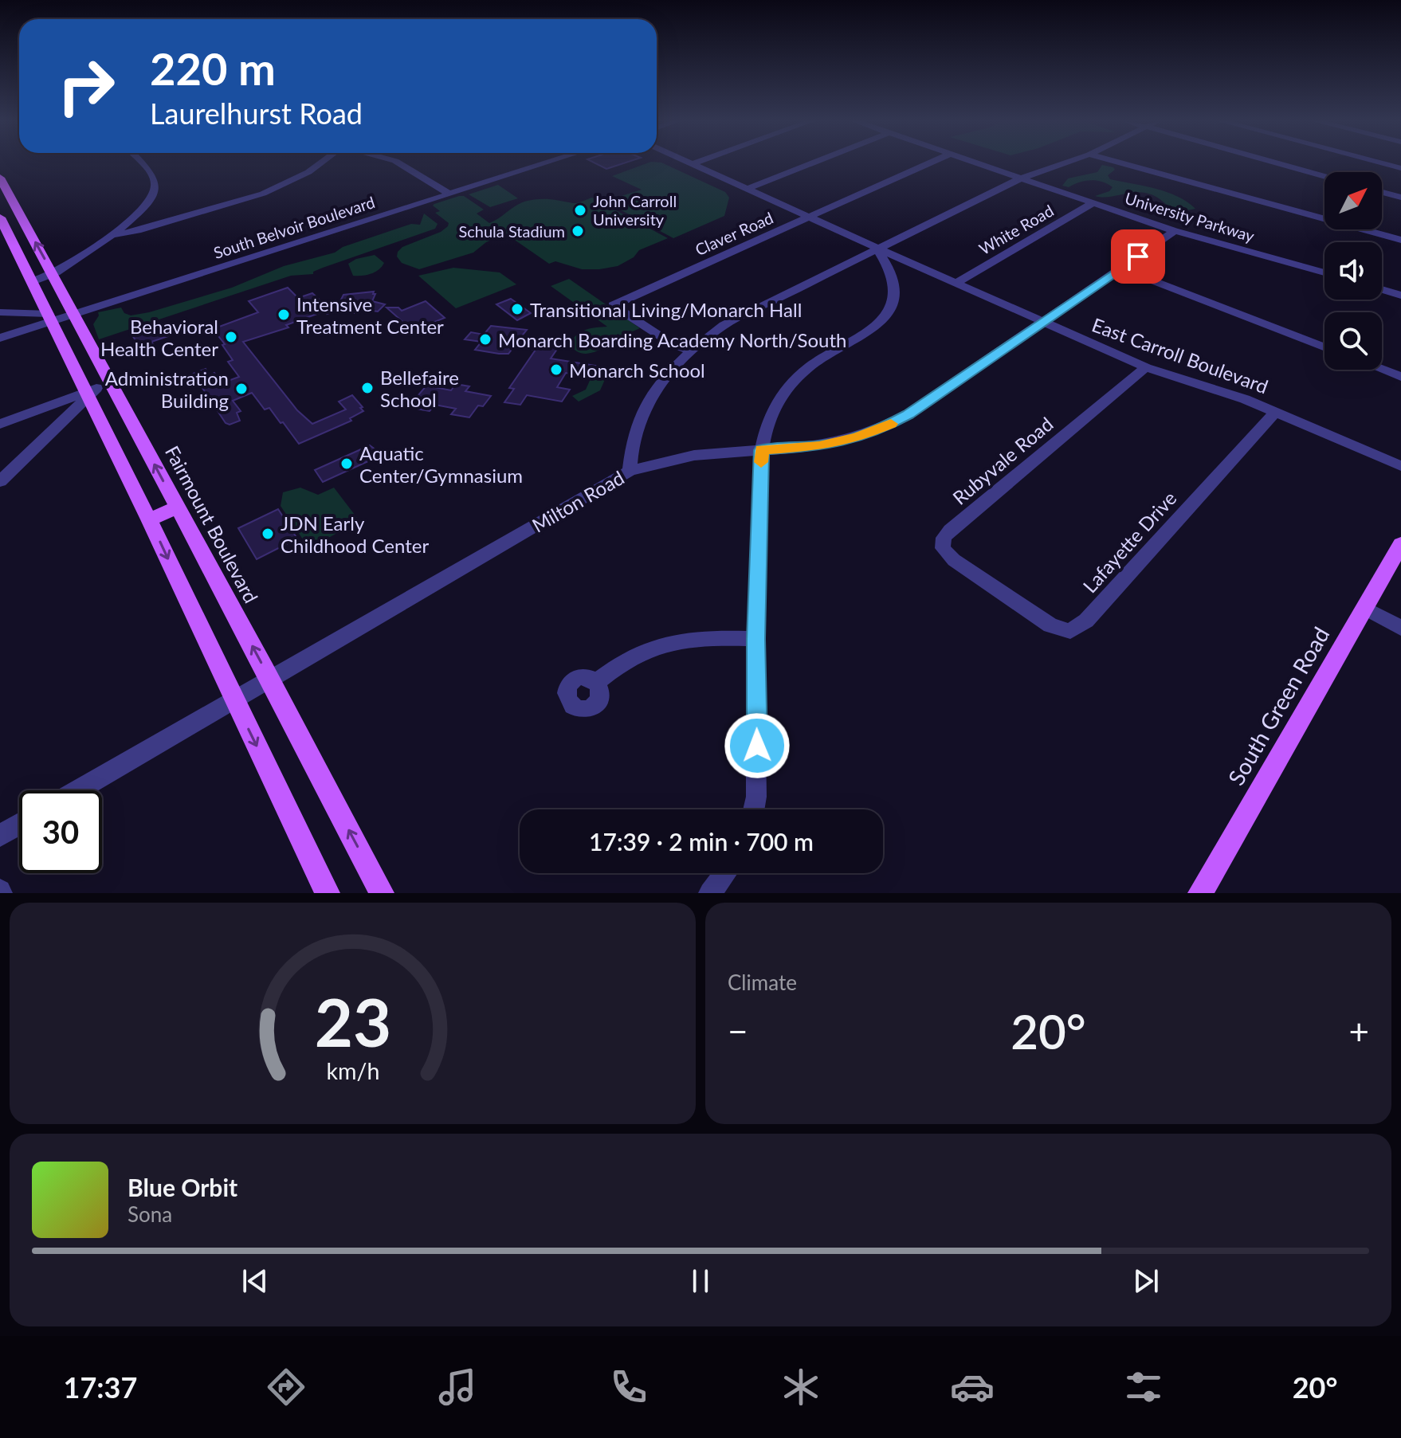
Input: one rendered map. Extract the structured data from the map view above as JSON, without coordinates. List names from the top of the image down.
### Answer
{
  "streets": {
    "main road": ["Fairmount Boulevard", "South Green Road"],
    "street": [
      "University Parkway",
      "South Belvoir Boulevard",
      "White Road",
      "Claver Road",
      "East Carroll Boulevard",
      "Rubyvale Road",
      "Milton Road",
      "Lafayette Drive"
    ]
  },
  "crossings": [
    ["University Parkway", "White Road"],
    ["University Parkway", "Milton Road"],
    ["South Belvoir Boulevard", "Fairmount Boulevard"],
    ["White Road", "East Carroll Boulevard"],
    ["Claver Road", "East Carroll Boulevard"],
    ["Claver Road", "Milton Road"],
    ["East Carroll Boulevard", "Rubyvale Road"],
    ["East Carroll Boulevard", "Milton Road"],
    ["East Carroll Boulevard", "Lafayette Drive"],
    ["Rubyvale Road", "Lafayette Drive"],
    ["Milton Road", "Fairmount Boulevard"]
  ],
  "places": [
    "John Carroll University",
    "Schula Stadium",
    "Transitional Living/Monarch Hall",
    "Intensive Treatment Center",
    "Behavioral Health Center",
    "Monarch Boarding Academy North/South",
    "Monarch School",
    "Bellefaire School",
    "Administration Building",
    "Aquatic Center/Gymnasium",
    "JDN Early Childhood Center"
  ],
  "north": "top right",
  "page": {
    "turn": ["220 m", "Laurelhurst Road"],
    "limit": "30",
    "trip": "17:39 · 2 min · 700 m",
    "tile": "Climate",
    "heat": ["−", "20°", "+"],
    "song": ["Blue Orbit", "Sona"],
    "tabs": ["17:37", "20°"],
    "gauge": ["23", "km/h"]
  }
}
